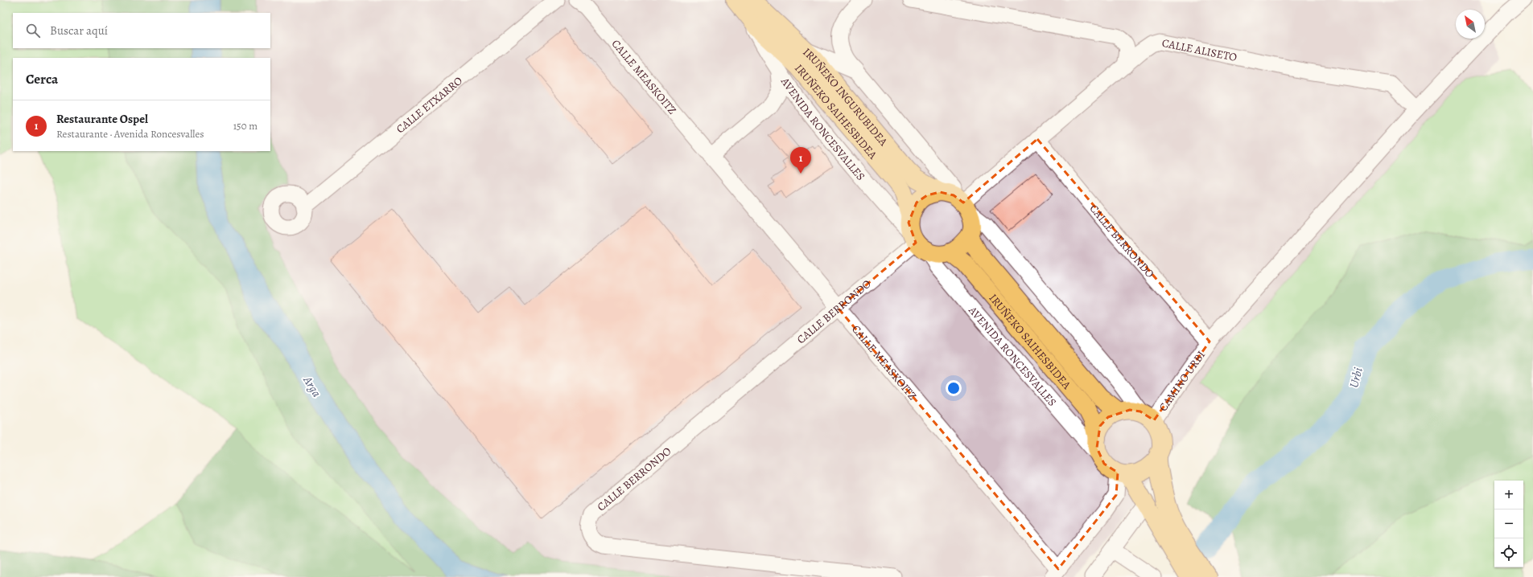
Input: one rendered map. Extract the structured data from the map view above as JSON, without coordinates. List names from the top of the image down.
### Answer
{
  "streets": {
    "highway": ["IRUÑEKO INGURUBIDEA", "IRUÑEKO SAIHESBIDEA"],
    "street": [
      "CALLE ALISETO",
      "CALLE MEASKOITZ",
      "CALLE ETXARRO",
      "AVENIDA RONCESVALLES",
      "CALLE BERRONDO",
      "CAMINO URBI"
    ]
  },
  "crossings": [
    ["CALLE ALISETO", "CAMINO URBI"],
    ["CALLE MEASKOITZ", "CALLE BERRONDO"],
    ["IRUÑEKO INGURUBIDEA", "IRUÑEKO SAIHESBIDEA"],
    ["IRUÑEKO INGURUBIDEA", "AVENIDA RONCESVALLES"],
    ["IRUÑEKO INGURUBIDEA", "CALLE BERRONDO"],
    ["IRUÑEKO SAIHESBIDEA", "AVENIDA RONCESVALLES"],
    ["IRUÑEKO SAIHESBIDEA", "CALLE BERRONDO"],
    ["IRUÑEKO SAIHESBIDEA", "CAMINO URBI"],
    ["AVENIDA RONCESVALLES", "CALLE BERRONDO"],
    ["AVENIDA RONCESVALLES", "CAMINO URBI"],
    ["CALLE BERRONDO", "CAMINO URBI"]
  ],
  "water": ["Urbi", "Arga"],
  "north": "top left",
  "page": {
    "search": "Buscar aquí",
    "heading": "Cerca",
    "list": [
      {
        "mark": "1",
        "name": "Restaurante Ospel",
        "note": "Restaurante · Avenida Roncesvalles",
        "value": "150 m"
      }
    ],
    "pins": "1",
    "map_buttons": ["+", "−"]
  }
}
